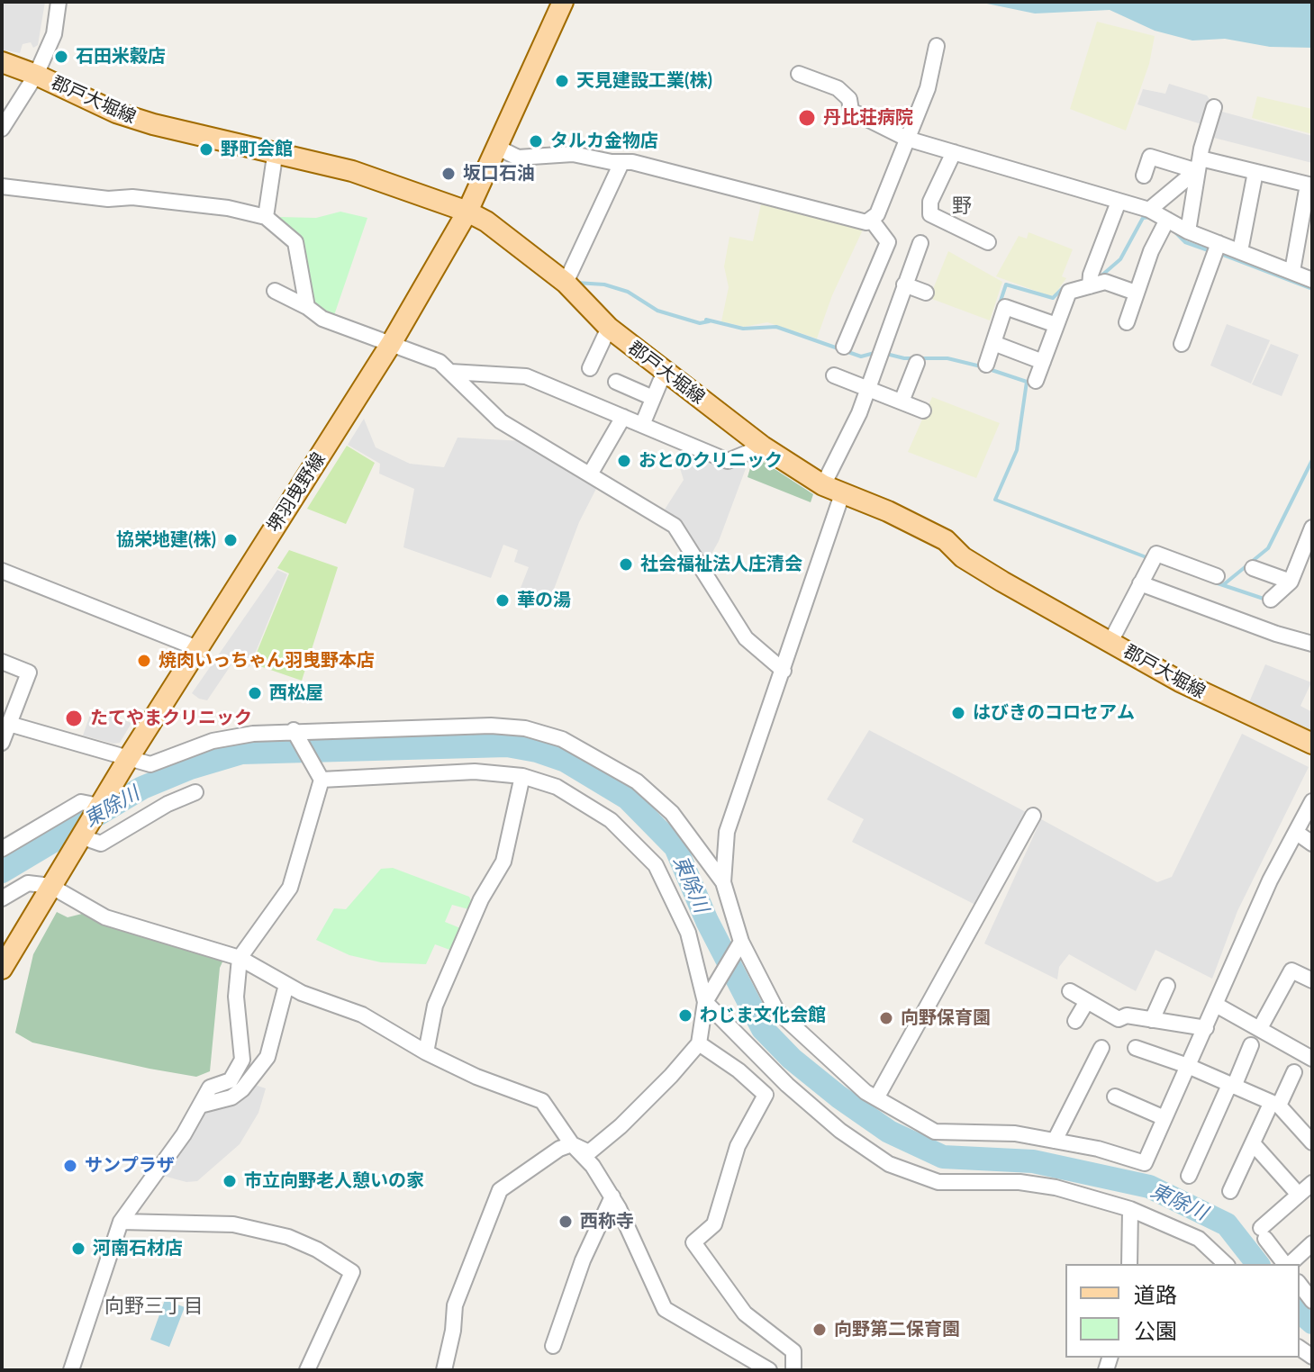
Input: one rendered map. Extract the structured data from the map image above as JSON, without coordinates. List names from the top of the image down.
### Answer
{
  "streets": {
    "main road": ["郡戸大堀線", "堺羽曳野線"]
  },
  "crossings": [
    ["郡戸大堀線", "堺羽曳野線"]
  ],
  "districts": ["野", "向野三丁目"],
  "water": ["東除川"],
  "places": [
    "石田米穀店",
    "天見建設工業(株)",
    "丹比荘病院",
    "タルカ金物店",
    "野町会館",
    "坂口石油",
    "おとのクリニック",
    "協栄地建(株)",
    "社会福祉法人庄清会",
    "華の湯",
    "焼肉いっちゃん羽曳野本店",
    "西松屋",
    "はびきのコロセアム",
    "たてやまクリニック",
    "わじま文化会館",
    "向野保育園",
    "サンプラザ",
    "市立向野老人憩いの家",
    "西称寺",
    "河南石材店",
    "向野第二保育園"
  ],
  "legend": ["道路", "公園"]
}
